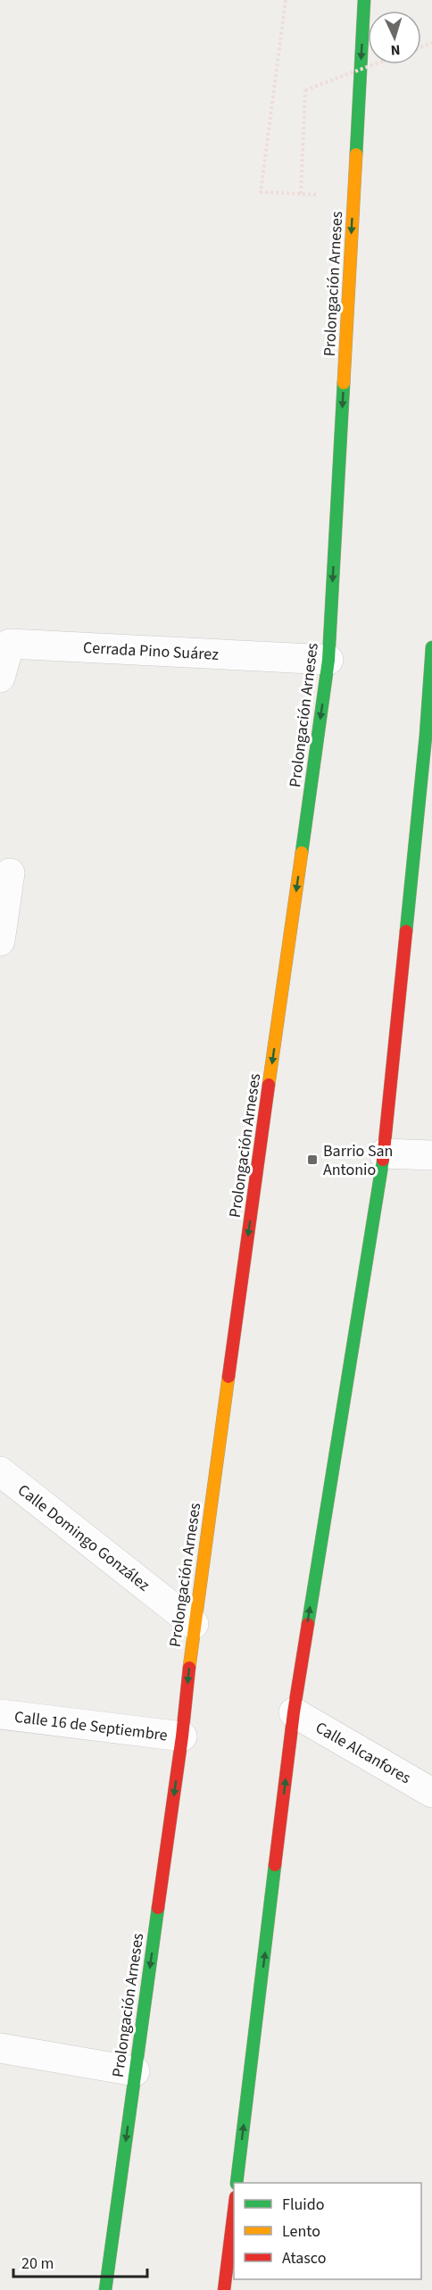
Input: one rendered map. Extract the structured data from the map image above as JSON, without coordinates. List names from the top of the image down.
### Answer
{
  "streets": {
    "main road": ["Prolongación Arneses"],
    "street": [
      "Cerrada Pino Suárez",
      "Calle Domingo González",
      "Calle 16 de Septiembre",
      "Calle Alcanfores"
    ]
  },
  "crossings": [
    ["Prolongación Arneses", "Cerrada Pino Suárez"],
    ["Prolongación Arneses", "Calle Domingo González"],
    ["Prolongación Arneses", "Calle 16 de Septiembre"]
  ],
  "one_way": ["Prolongación Arneses"],
  "places": {
    "transit": ["Barrio San Antonio"]
  },
  "legend": ["Fluido", "Lento", "Atasco"],
  "scale_bar": "20 m",
  "north": "bottom"
}
